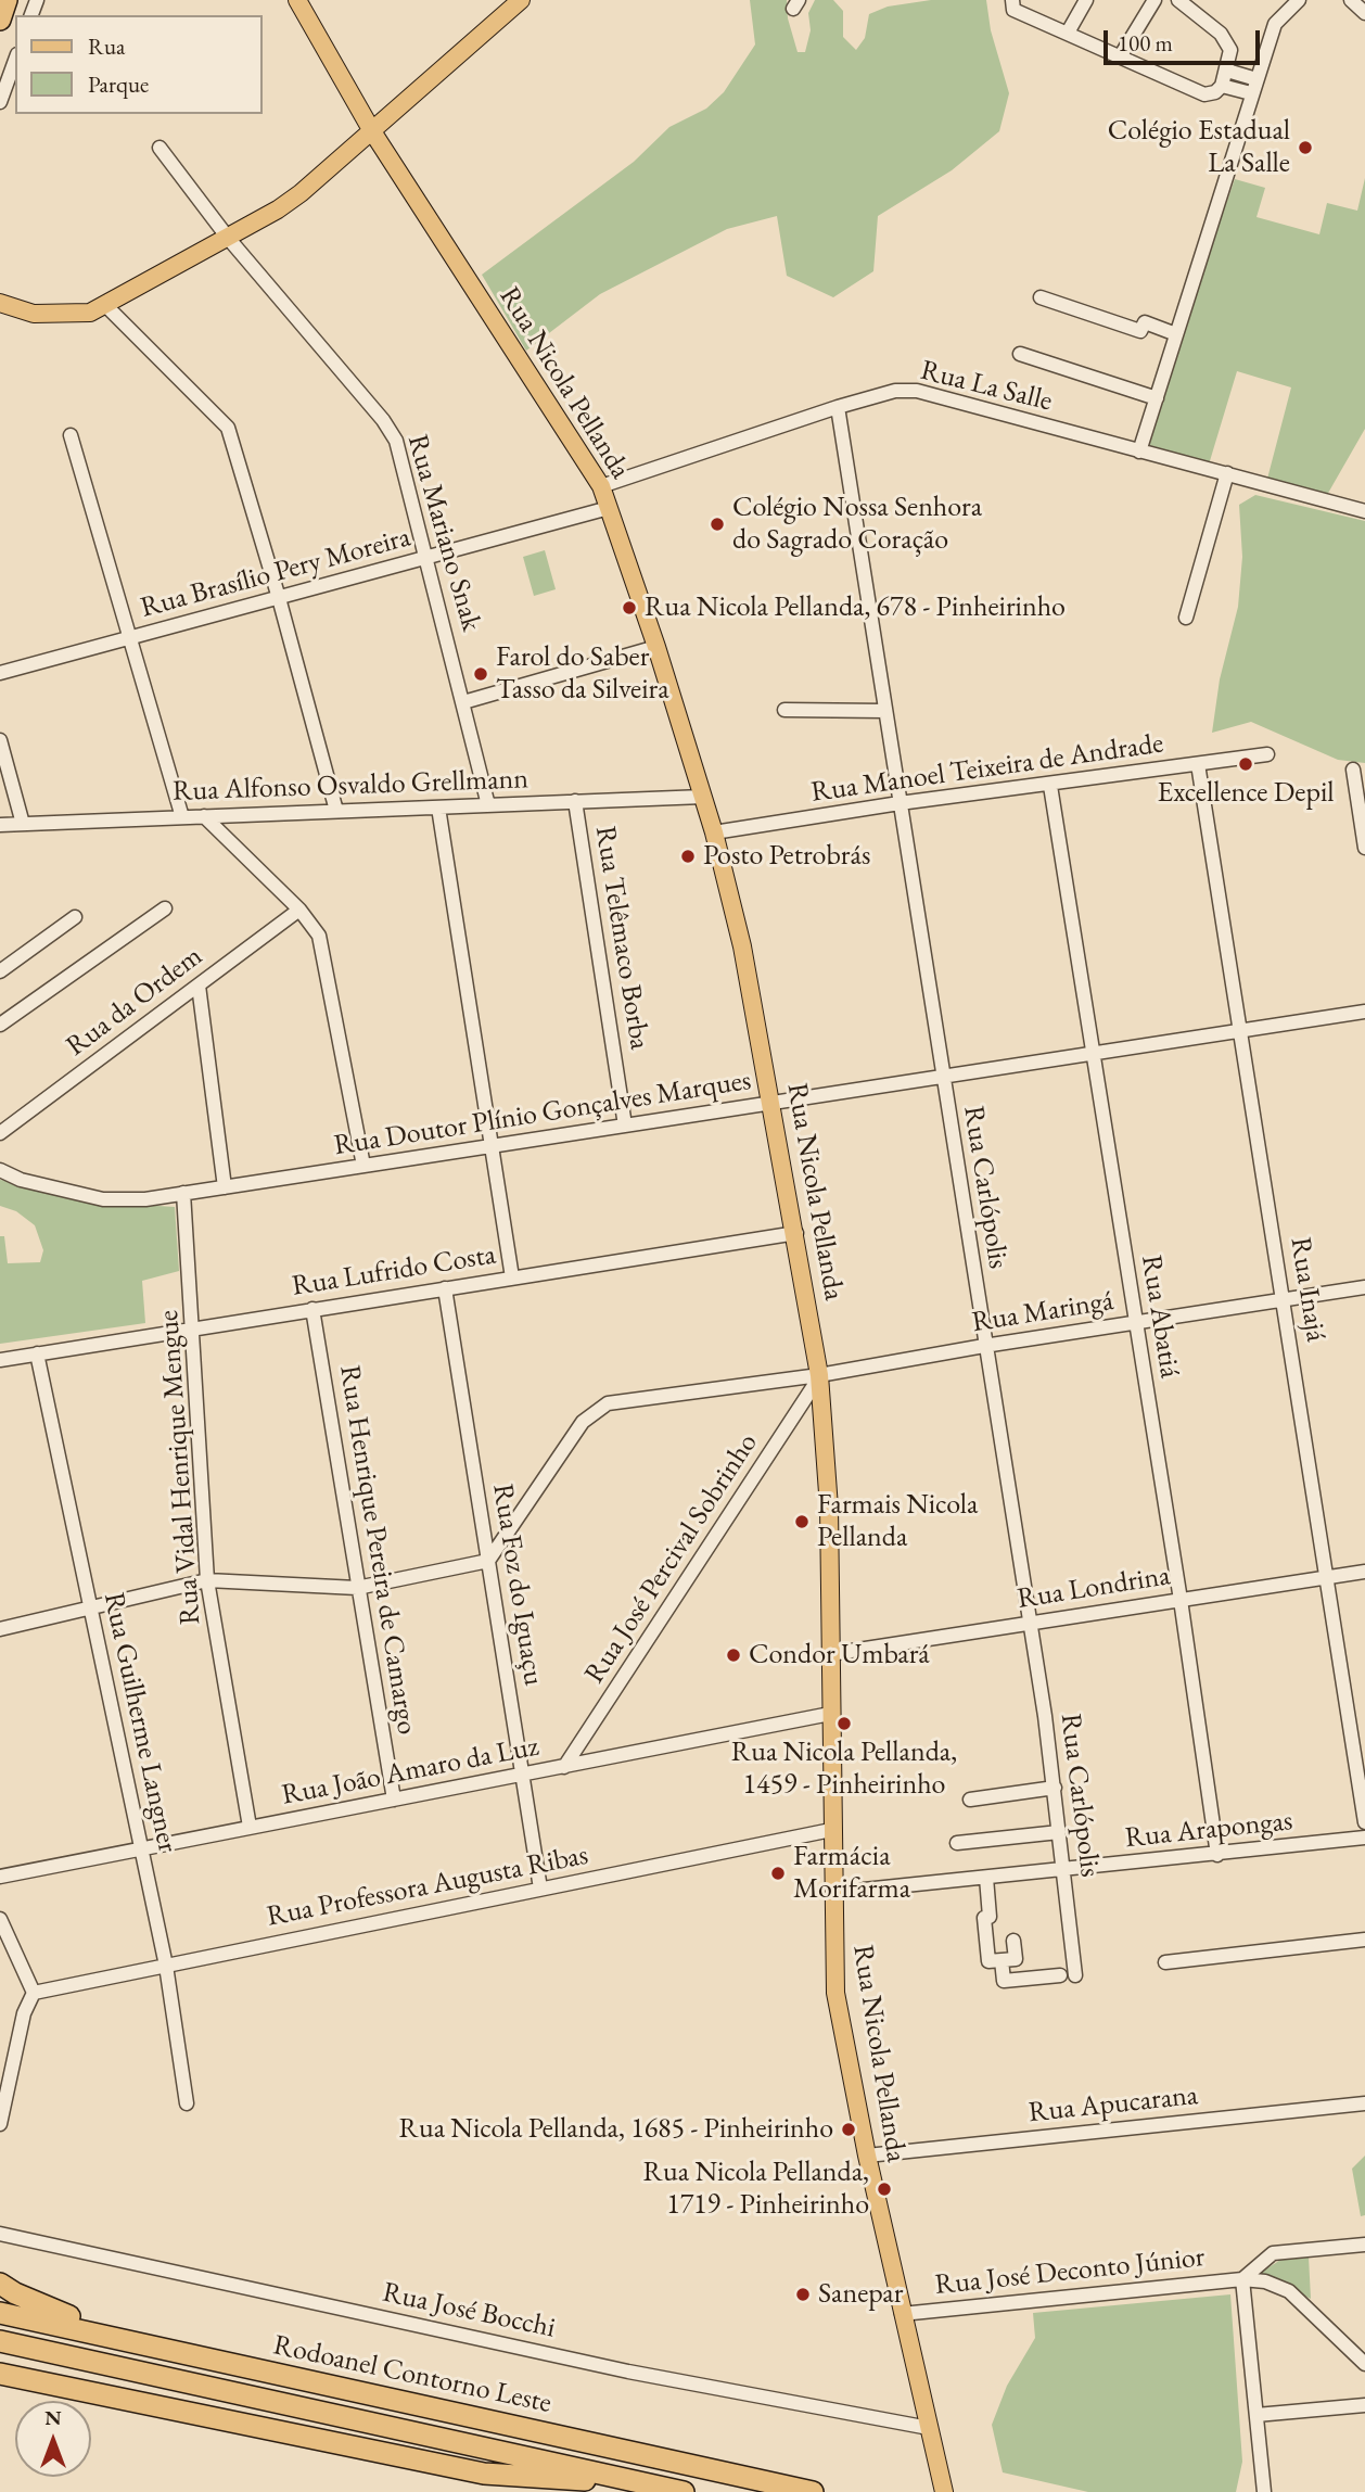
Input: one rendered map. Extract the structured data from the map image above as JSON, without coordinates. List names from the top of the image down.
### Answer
{
  "streets": {
    "highway": ["Rodoanel Contorno Leste"],
    "main road": ["Rua Nicola Pellanda"],
    "street": [
      "Rua La Salle",
      "Rua Mariano Snak",
      "Rua Brasílio Pery Moreira",
      "Rua Manoel Teixeira de Andrade",
      "Rua Alfonso Osvaldo Grellmann",
      "Rua Telêmaco Borba",
      "Rua da Ordem",
      "Rua Doutor Plínio Gonçalves Marques",
      "Rua Carlópolis",
      "Rua Lufrido Costa",
      "Rua Inajá",
      "Rua Maringá",
      "Rua Abatiá",
      "Rua Vidal Henrique Mengue",
      "Rua Henrique Pereira de Camargo",
      "Rua José Percival Sobrinho",
      "Rua Foz do Iguaçu",
      "Rua Londrina",
      "Rua Guilherme Langner",
      "Rua João Amaro da Luz",
      "Rua Arapongas",
      "Rua Professora Augusta Ribas",
      "Rua Apucarana",
      "Rua José Deconto Júnior",
      "Rua José Bocchi"
    ]
  },
  "crossings": [
    ["Rua Nicola Pellanda", "Rua La Salle"],
    ["Rua Nicola Pellanda", "Rua Brasílio Pery Moreira"],
    ["Rua Nicola Pellanda", "Rua Manoel Teixeira de Andrade"],
    ["Rua Nicola Pellanda", "Rua Alfonso Osvaldo Grellmann"],
    ["Rua Nicola Pellanda", "Rua Doutor Plínio Gonçalves Marques"],
    ["Rua Nicola Pellanda", "Rua Lufrido Costa"],
    ["Rua Nicola Pellanda", "Rua Maringá"],
    ["Rua Nicola Pellanda", "Rua José Percival Sobrinho"],
    ["Rua Nicola Pellanda", "Rua Londrina"],
    ["Rua Nicola Pellanda", "Rua João Amaro da Luz"],
    ["Rua Nicola Pellanda", "Rua Arapongas"],
    ["Rua Nicola Pellanda", "Rua Professora Augusta Ribas"],
    ["Rua Nicola Pellanda", "Rua Apucarana"],
    ["Rua Nicola Pellanda", "Rua José Deconto Júnior"],
    ["Rua Nicola Pellanda", "Rua José Bocchi"],
    ["Rua La Salle", "Rua Carlópolis"],
    ["Rua Mariano Snak", "Rua Brasílio Pery Moreira"],
    ["Rua Mariano Snak", "Rua Alfonso Osvaldo Grellmann"],
    ["Rua Manoel Teixeira de Andrade", "Rua Carlópolis"],
    ["Rua Manoel Teixeira de Andrade", "Rua Inajá"],
    ["Rua Manoel Teixeira de Andrade", "Rua Abatiá"],
    ["Rua Alfonso Osvaldo Grellmann", "Rua Telêmaco Borba"],
    ["Rua Telêmaco Borba", "Rua Doutor Plínio Gonçalves Marques"],
    ["Rua Doutor Plínio Gonçalves Marques", "Rua Carlópolis"],
    ["Rua Doutor Plínio Gonçalves Marques", "Rua Inajá"],
    ["Rua Doutor Plínio Gonçalves Marques", "Rua Abatiá"],
    ["Rua Doutor Plínio Gonçalves Marques", "Rua Vidal Henrique Mengue"],
    ["Rua Carlópolis", "Rua Maringá"],
    ["Rua Carlópolis", "Rua Londrina"],
    ["Rua Carlópolis", "Rua Arapongas"],
    ["Rua Lufrido Costa", "Rua Vidal Henrique Mengue"],
    ["Rua Lufrido Costa", "Rua Henrique Pereira de Camargo"],
    ["Rua Lufrido Costa", "Rua Foz do Iguaçu"],
    ["Rua Lufrido Costa", "Rua Guilherme Langner"],
    ["Rua Inajá", "Rua Maringá"],
    ["Rua Inajá", "Rua Londrina"],
    ["Rua Maringá", "Rua Abatiá"],
    ["Rua Maringá", "Rua José Percival Sobrinho"],
    ["Rua Maringá", "Rua Foz do Iguaçu"],
    ["Rua Abatiá", "Rua Londrina"],
    ["Rua Abatiá", "Rua Arapongas"],
    ["Rua Vidal Henrique Mengue", "Rua João Amaro da Luz"],
    ["Rua Henrique Pereira de Camargo", "Rua João Amaro da Luz"],
    ["Rua José Percival Sobrinho", "Rua João Amaro da Luz"],
    ["Rua Foz do Iguaçu", "Rua João Amaro da Luz"],
    ["Rua Foz do Iguaçu", "Rua Professora Augusta Ribas"],
    ["Rua Guilherme Langner", "Rua João Amaro da Luz"],
    ["Rua Guilherme Langner", "Rua Professora Augusta Ribas"]
  ],
  "places": [
    "Colégio Estadual La Salle",
    "Colégio Nossa Senhora do Sagrado Coração",
    "Rua Nicola Pellanda, 678 - Pinheirinho",
    "Farol do Saber Tasso da Silveira",
    "Excellence Depil",
    "Posto Petrobrás",
    "Farmais Nicola Pellanda",
    "Condor Umbará",
    "Rua Nicola Pellanda, 1459 - Pinheirinho",
    "Farmácia Morifarma",
    "Rua Nicola Pellanda, 1685 - Pinheirinho",
    "Rua Nicola Pellanda, 1719 - Pinheirinho",
    "Sanepar"
  ],
  "legend": ["Rua", "Parque"],
  "scale_bar": "100 m",
  "north": "top"
}
